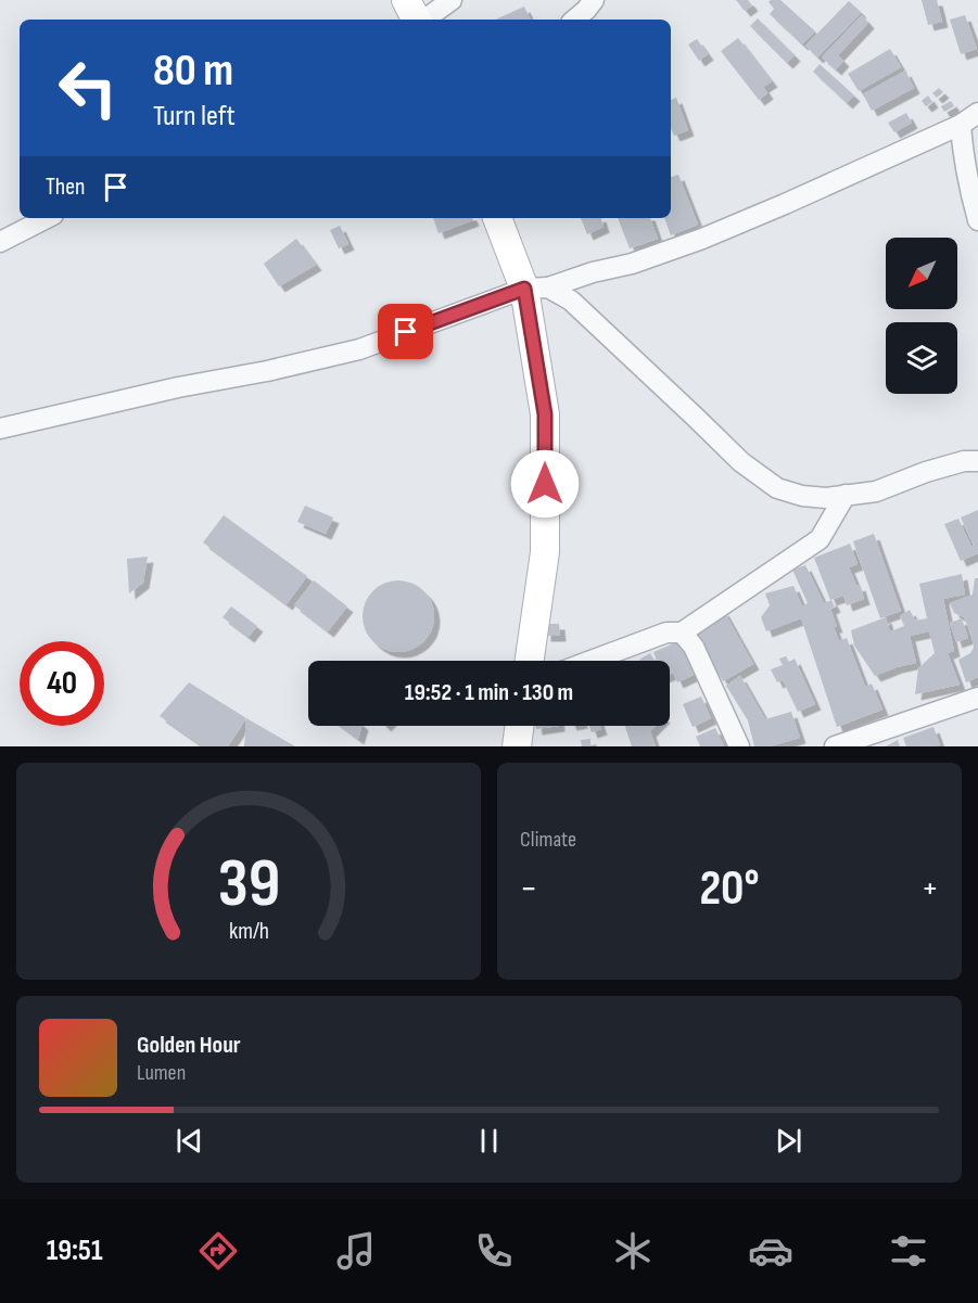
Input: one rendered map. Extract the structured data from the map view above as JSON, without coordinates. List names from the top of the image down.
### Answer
{
  "north": "bottom left",
  "page": {
    "turn": ["80 m", "Turn left"],
    "then": "Then",
    "limit": "40",
    "trip": "19:52 · 1 min · 130 m",
    "tile": "Climate",
    "heat": ["−", "20°", "+"],
    "song": ["Golden Hour", "Lumen"],
    "tabs": "19:51",
    "gauge": ["39", "km/h"]
  }
}
